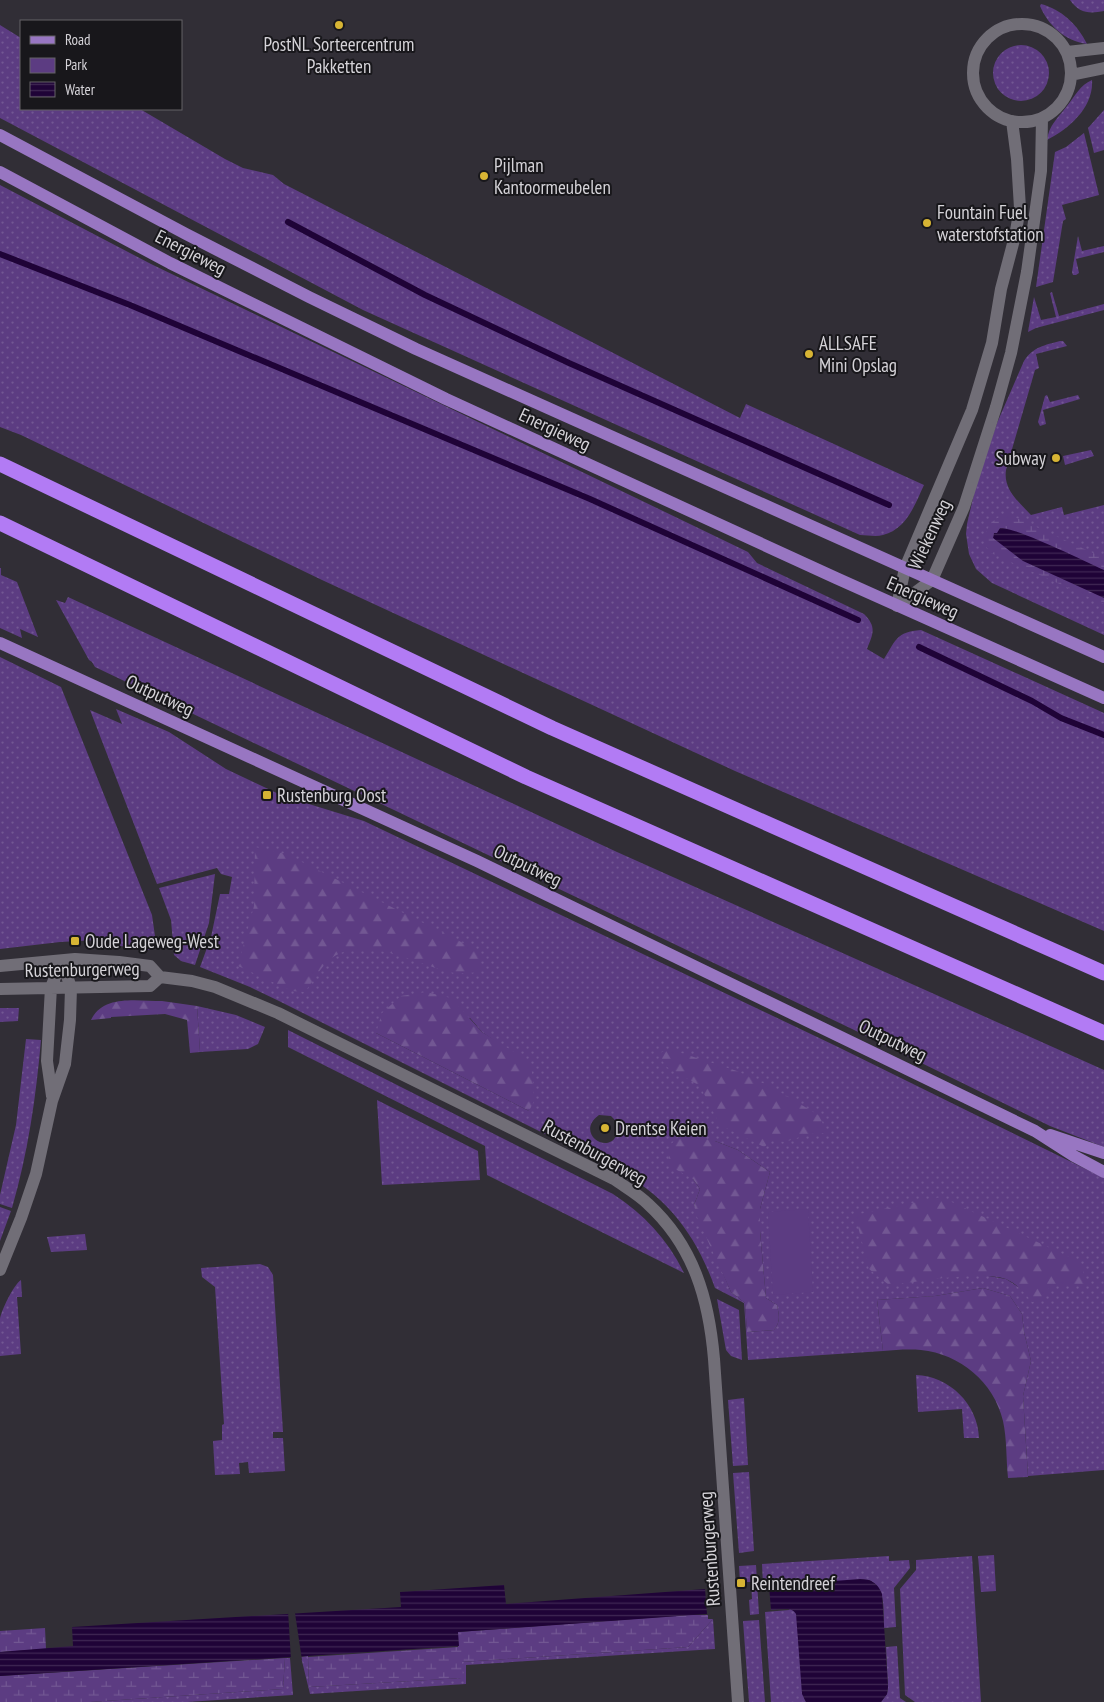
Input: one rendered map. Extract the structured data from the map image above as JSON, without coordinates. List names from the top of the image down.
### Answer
{
  "streets": {
    "main road": ["Energieweg", "Outputweg"],
    "street": ["Wiekenweg", "Rustenburgerweg"]
  },
  "crossings": [
    ["Energieweg", "Wiekenweg"]
  ],
  "places": {
    "other": [
      "PostNL Sorteercentrum Pakketten",
      "Pijlman Kantoormeubelen",
      "Fountain Fuel waterstofstation",
      "ALLSAFE Mini Opslag",
      "Subway",
      "Drentse Keien"
    ],
    "transit": ["Rustenburg Oost", "Oude Lageweg-West", "Reintendreef"]
  },
  "legend": ["Road", "Park", "Water"]
}
